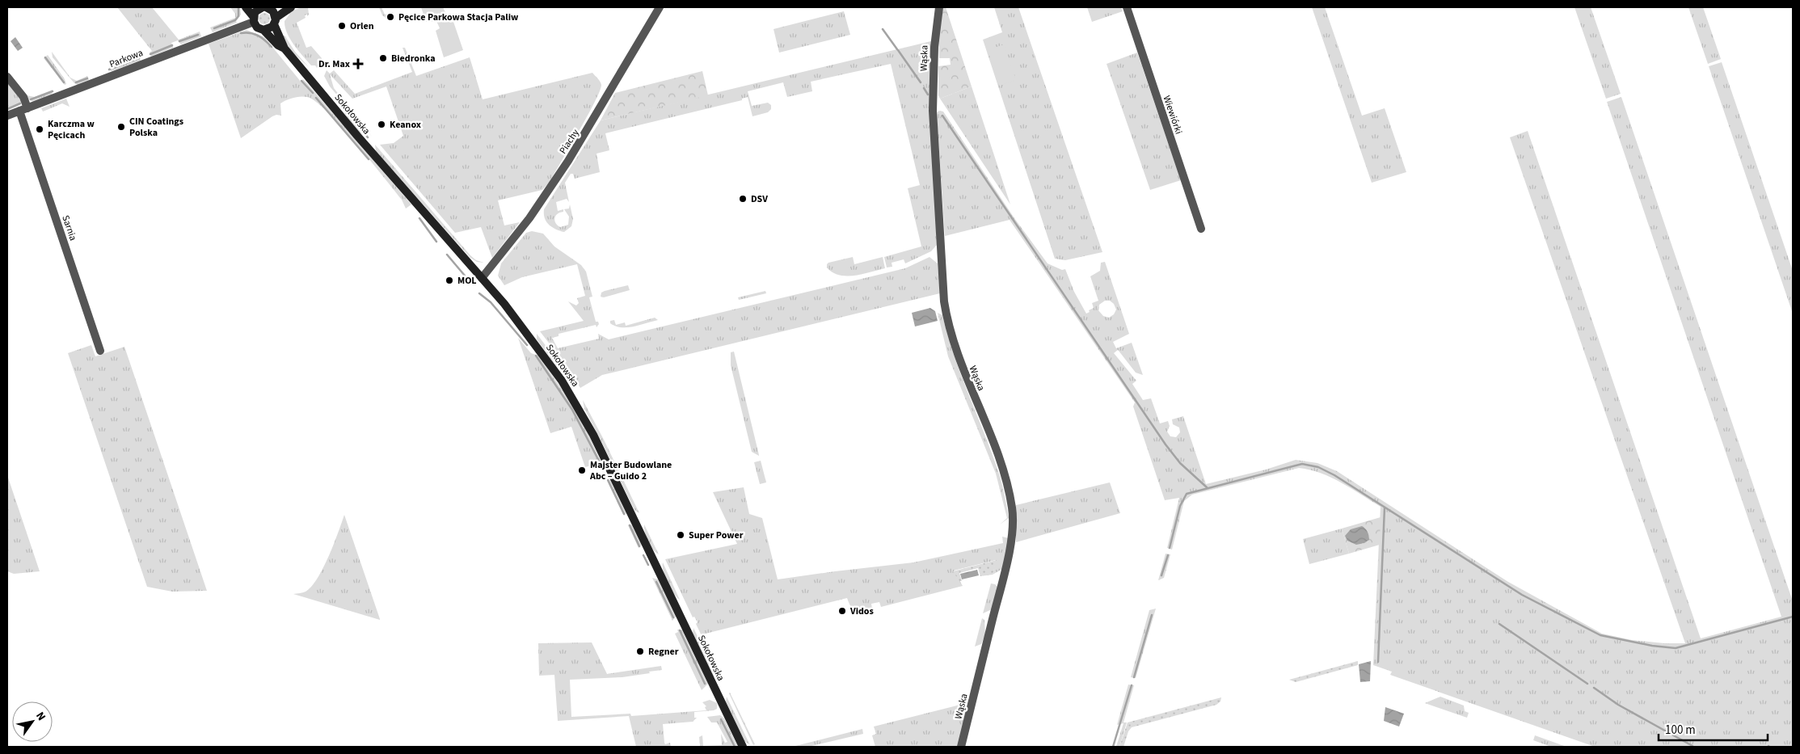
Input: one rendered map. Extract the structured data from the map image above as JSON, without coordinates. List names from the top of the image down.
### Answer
{
  "streets": {
    "street": [
      "Parkowa",
      "Wąska",
      "Sokołowska",
      "Wiewiórki",
      "Piachy",
      "Sarnia"
    ]
  },
  "crossings": [
    ["Parkowa", "Sokołowska"],
    ["Parkowa", "Sarnia"],
    ["Sokołowska", "Piachy"]
  ],
  "places": {
    "other": [
      "Pęcice Parkowa Stacja Paliw",
      "Orlen",
      "Biedronka",
      "Keanox",
      "CIN Coatings Polska",
      "Karczma w Pęcicach",
      "DSV",
      "MOL",
      "Majster Budowlane Abc – Guido 2",
      "Super Power",
      "Vidos",
      "Regner"
    ],
    "health": ["Dr. Max"]
  },
  "scale_bar": "100 m",
  "north": "top right"
}
